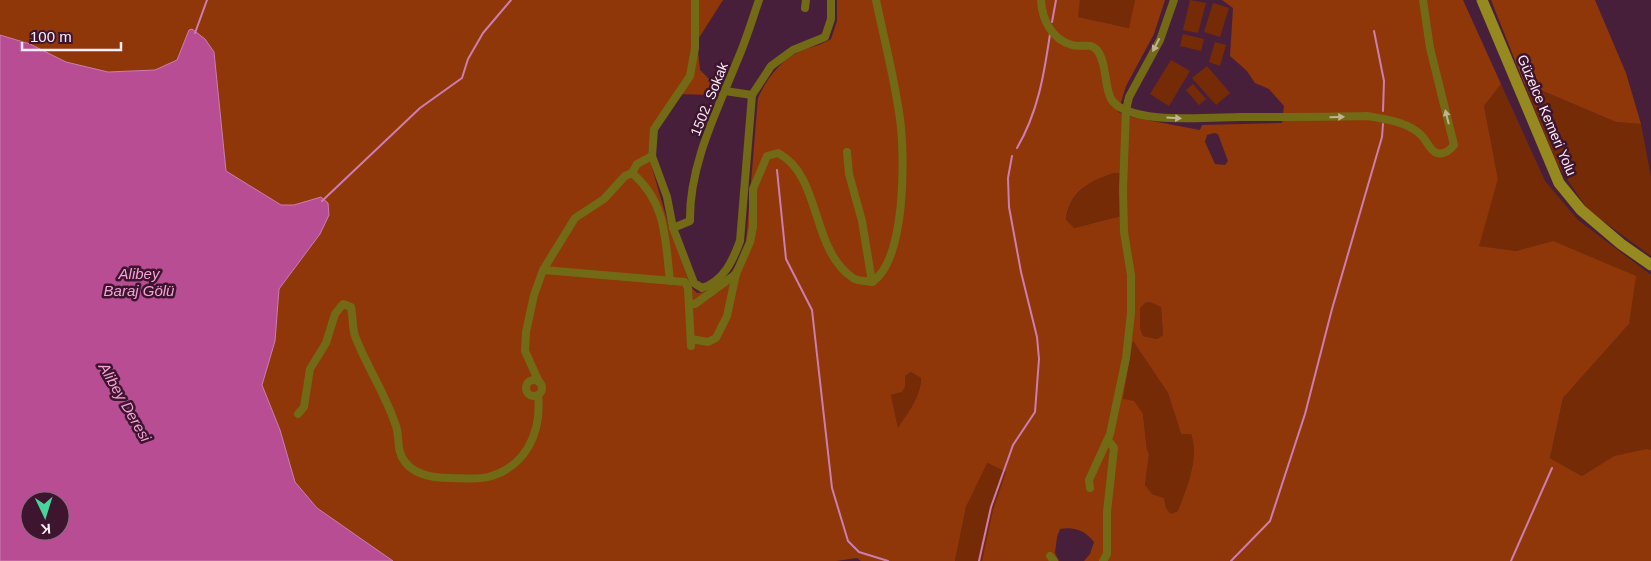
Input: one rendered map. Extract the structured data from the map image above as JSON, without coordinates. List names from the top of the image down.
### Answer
{
  "streets": {
    "main road": ["Güzelce Kemeri Yolu"],
    "street": ["1502. Sokak"]
  },
  "water": ["Alibey Baraj Gölü", "Alibey Deresi"],
  "scale_bar": "100 m",
  "north": "bottom"
}
